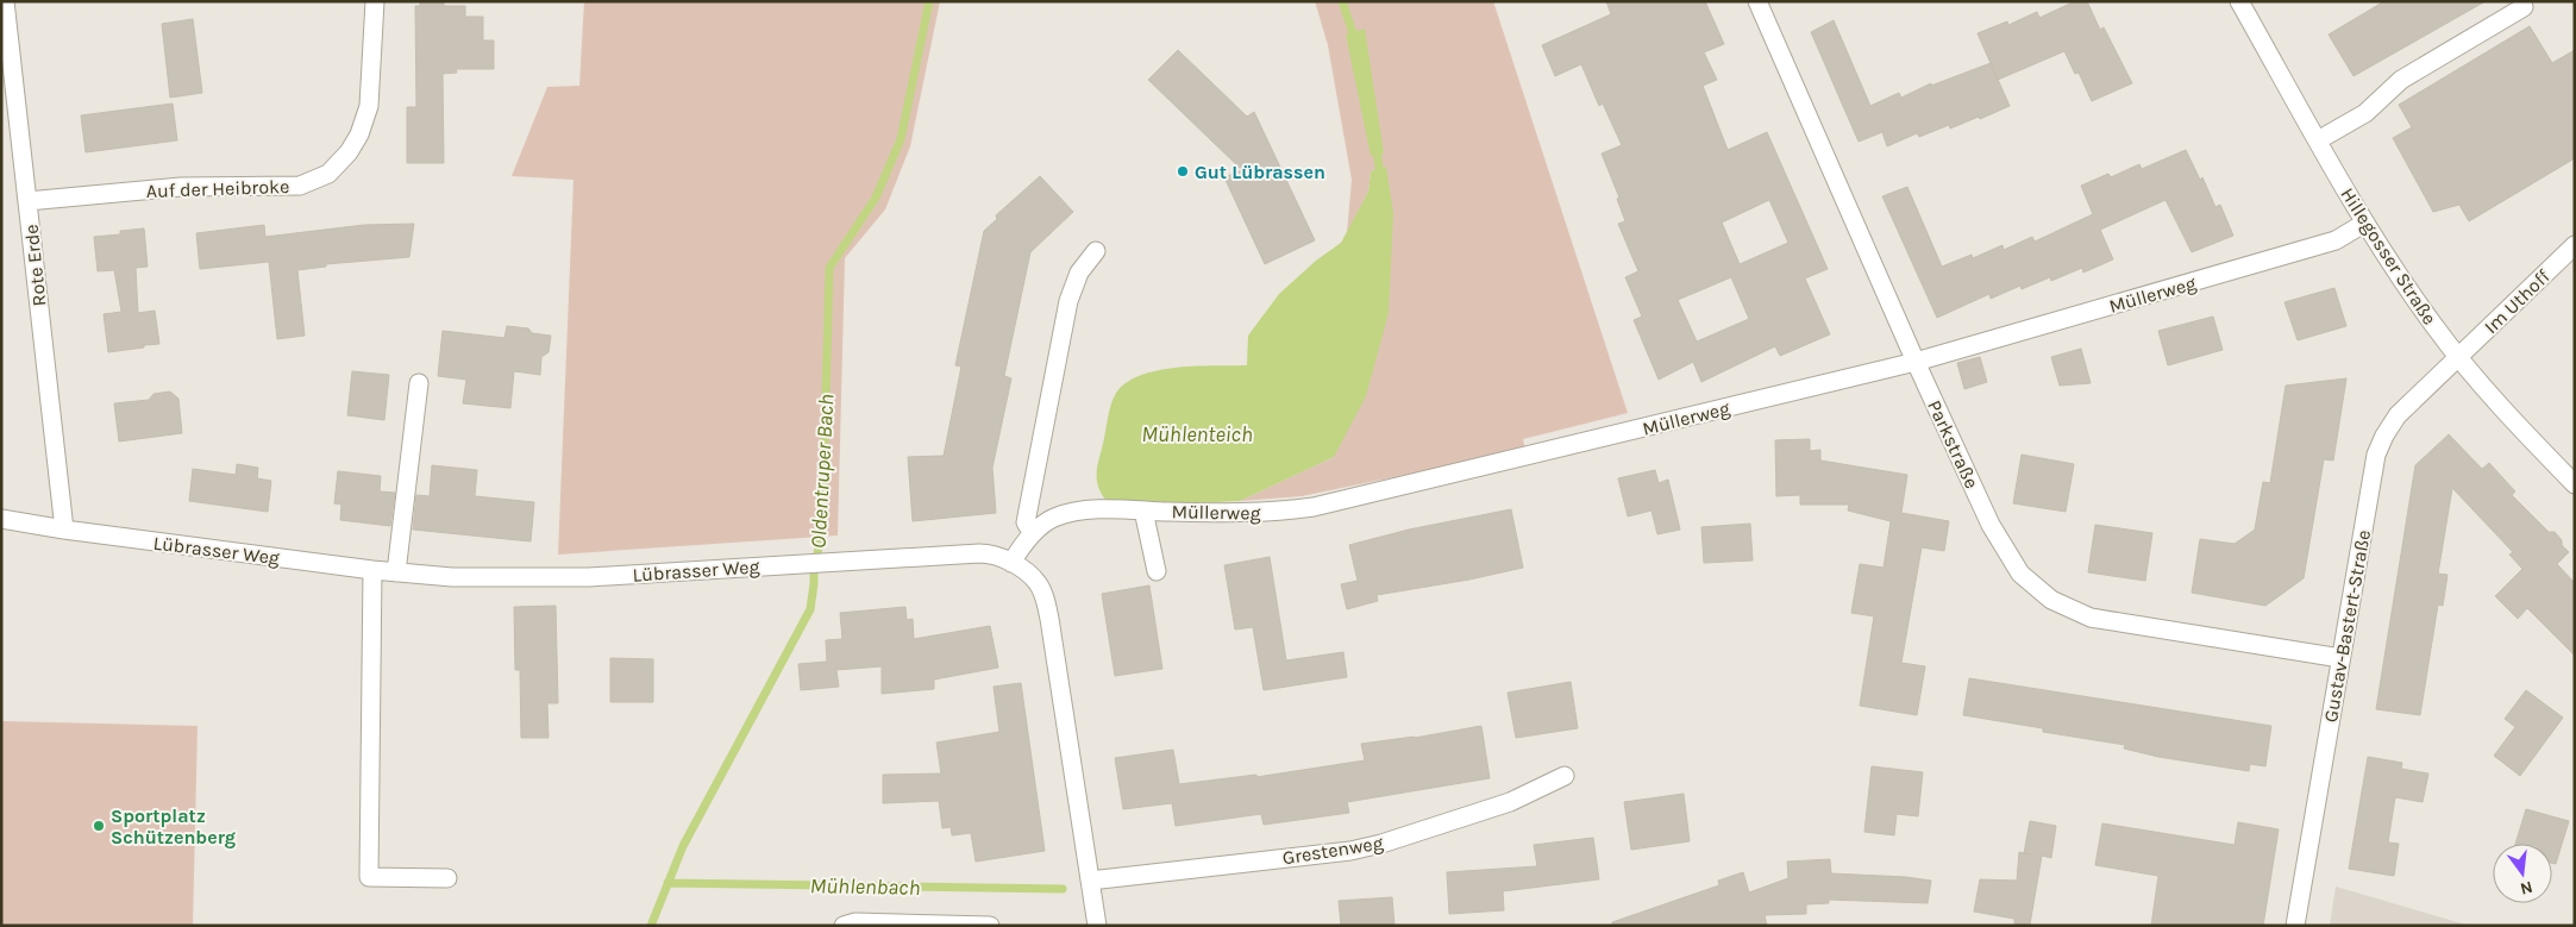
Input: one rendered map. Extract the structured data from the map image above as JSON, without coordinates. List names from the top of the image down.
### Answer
{
  "streets": {
    "street": [
      "Auf der Heibroke",
      "Hillegosser Straße",
      "Rote Erde",
      "Müllerweg",
      "Im Uthoff",
      "Parkstraße",
      "Lübrasser Weg",
      "Gustav-Bastert-Straße",
      "Grestenweg"
    ]
  },
  "crossings": [
    ["Auf der Heibroke", "Rote Erde"],
    ["Hillegosser Straße", "Müllerweg"],
    ["Hillegosser Straße", "Im Uthoff"],
    ["Hillegosser Straße", "Gustav-Bastert-Straße"],
    ["Rote Erde", "Lübrasser Weg"],
    ["Müllerweg", "Parkstraße"],
    ["Müllerweg", "Lübrasser Weg"],
    ["Im Uthoff", "Gustav-Bastert-Straße"],
    ["Parkstraße", "Gustav-Bastert-Straße"],
    ["Lübrasser Weg", "Grestenweg"]
  ],
  "water": ["Mühlenteich", "Oldentruper Bach", "Mühlenbach"],
  "places": ["Gut Lübrassen", "Sportplatz Schützenberg"],
  "north": "bottom"
}
